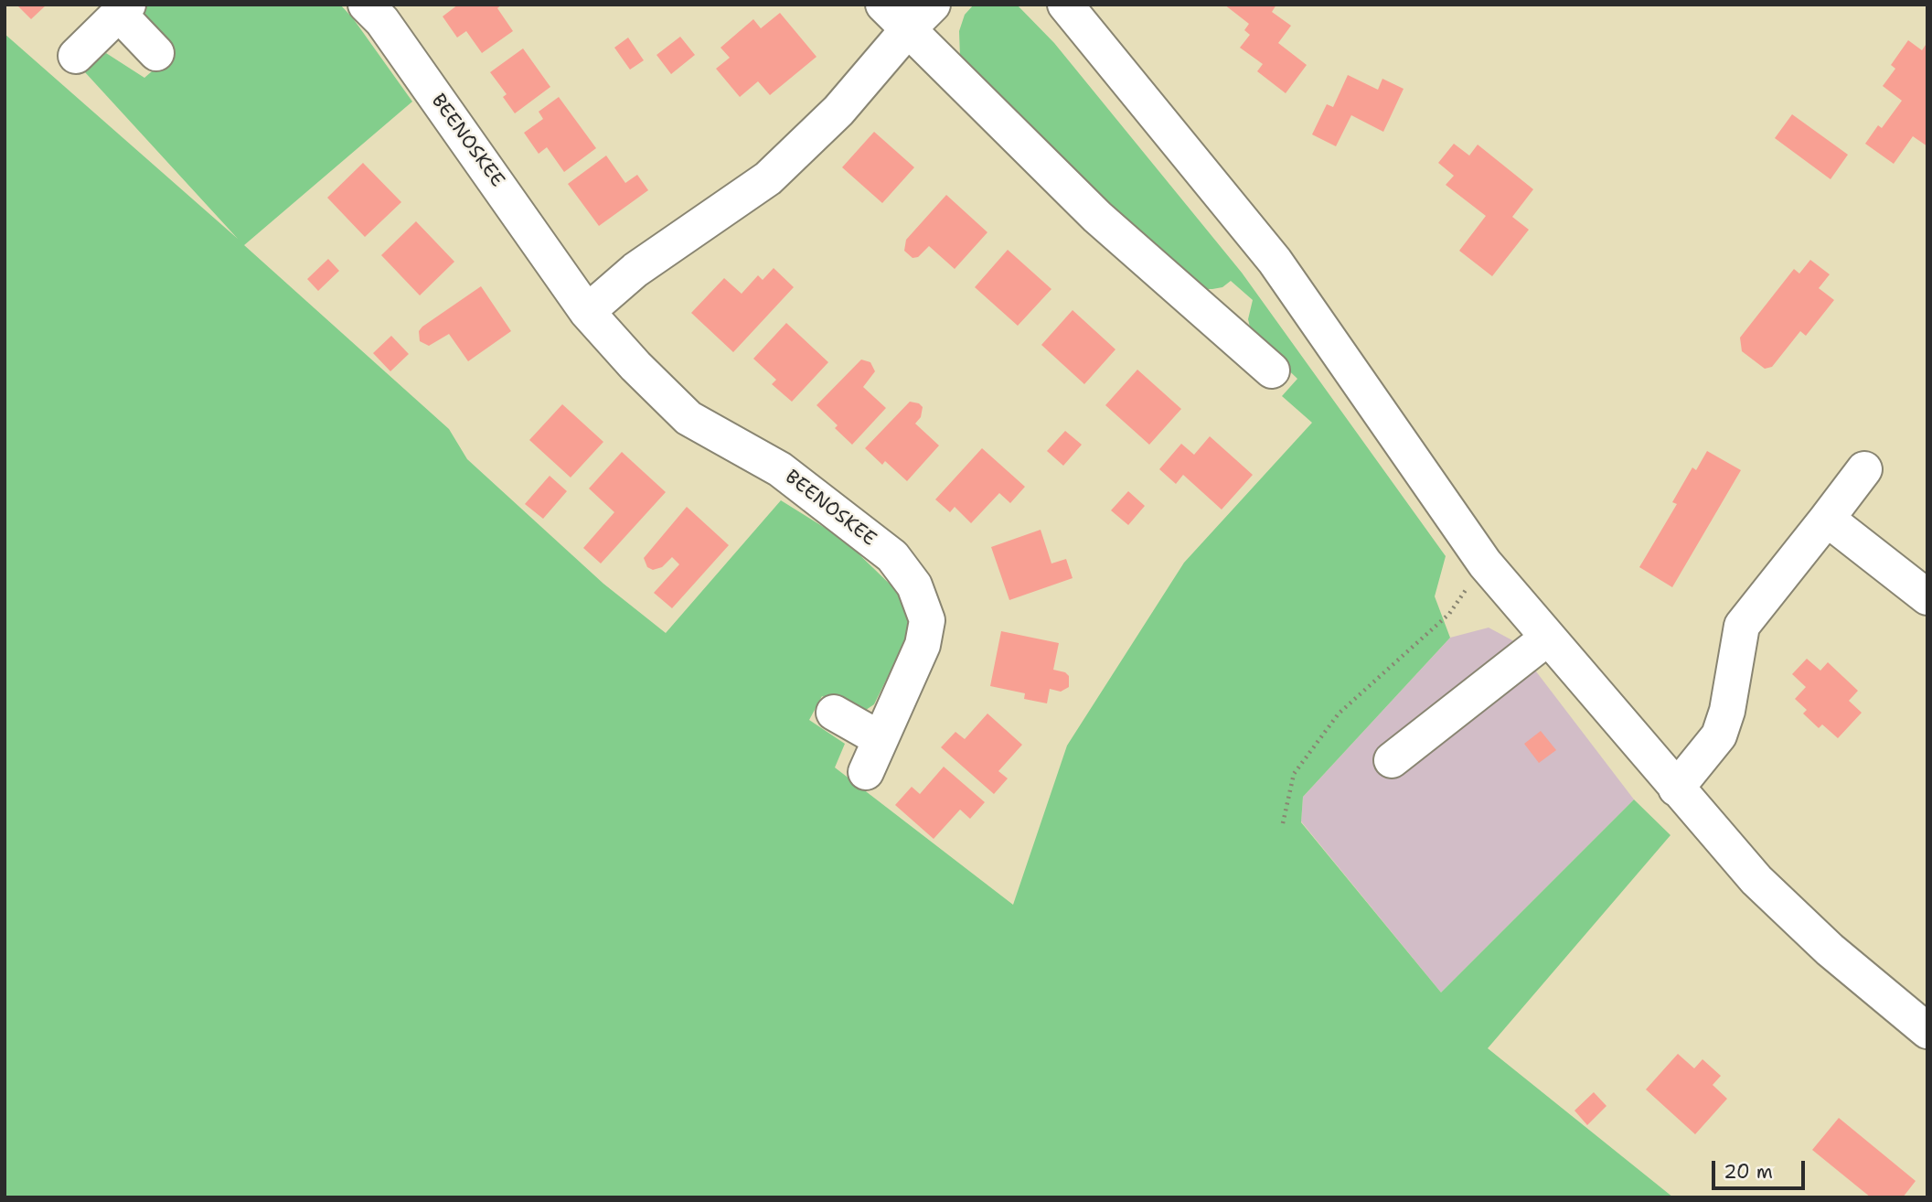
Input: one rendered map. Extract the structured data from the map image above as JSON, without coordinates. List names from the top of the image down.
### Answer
{
  "streets": {
    "street": ["BEENOSKEE"]
  },
  "scale_bar": "20 m"
}
